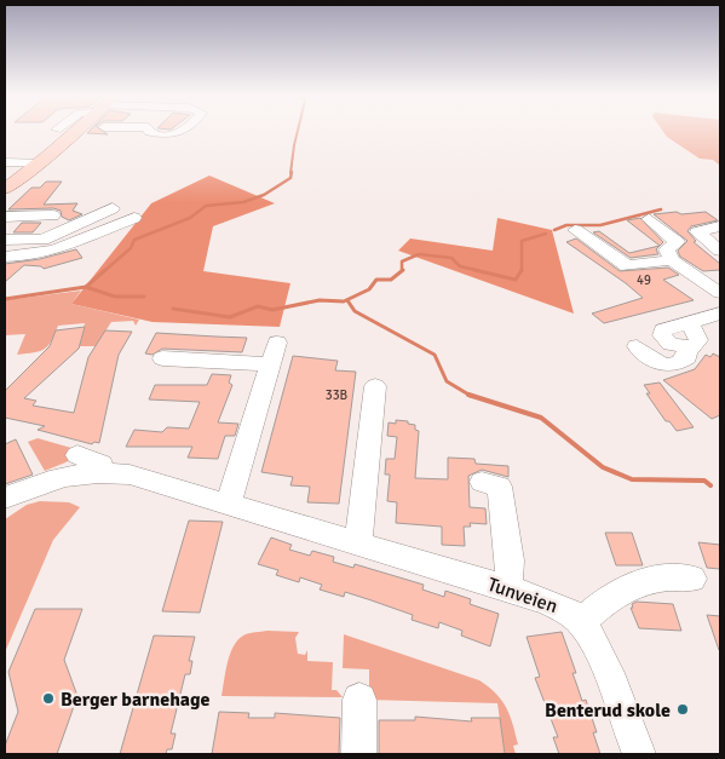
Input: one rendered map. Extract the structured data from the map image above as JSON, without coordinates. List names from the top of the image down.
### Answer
{
  "streets": {
    "street": ["Tunveien"]
  },
  "places": ["Berger barnehage", "Benterud skole"],
  "house_numbers": ["49", "33B"]
}
